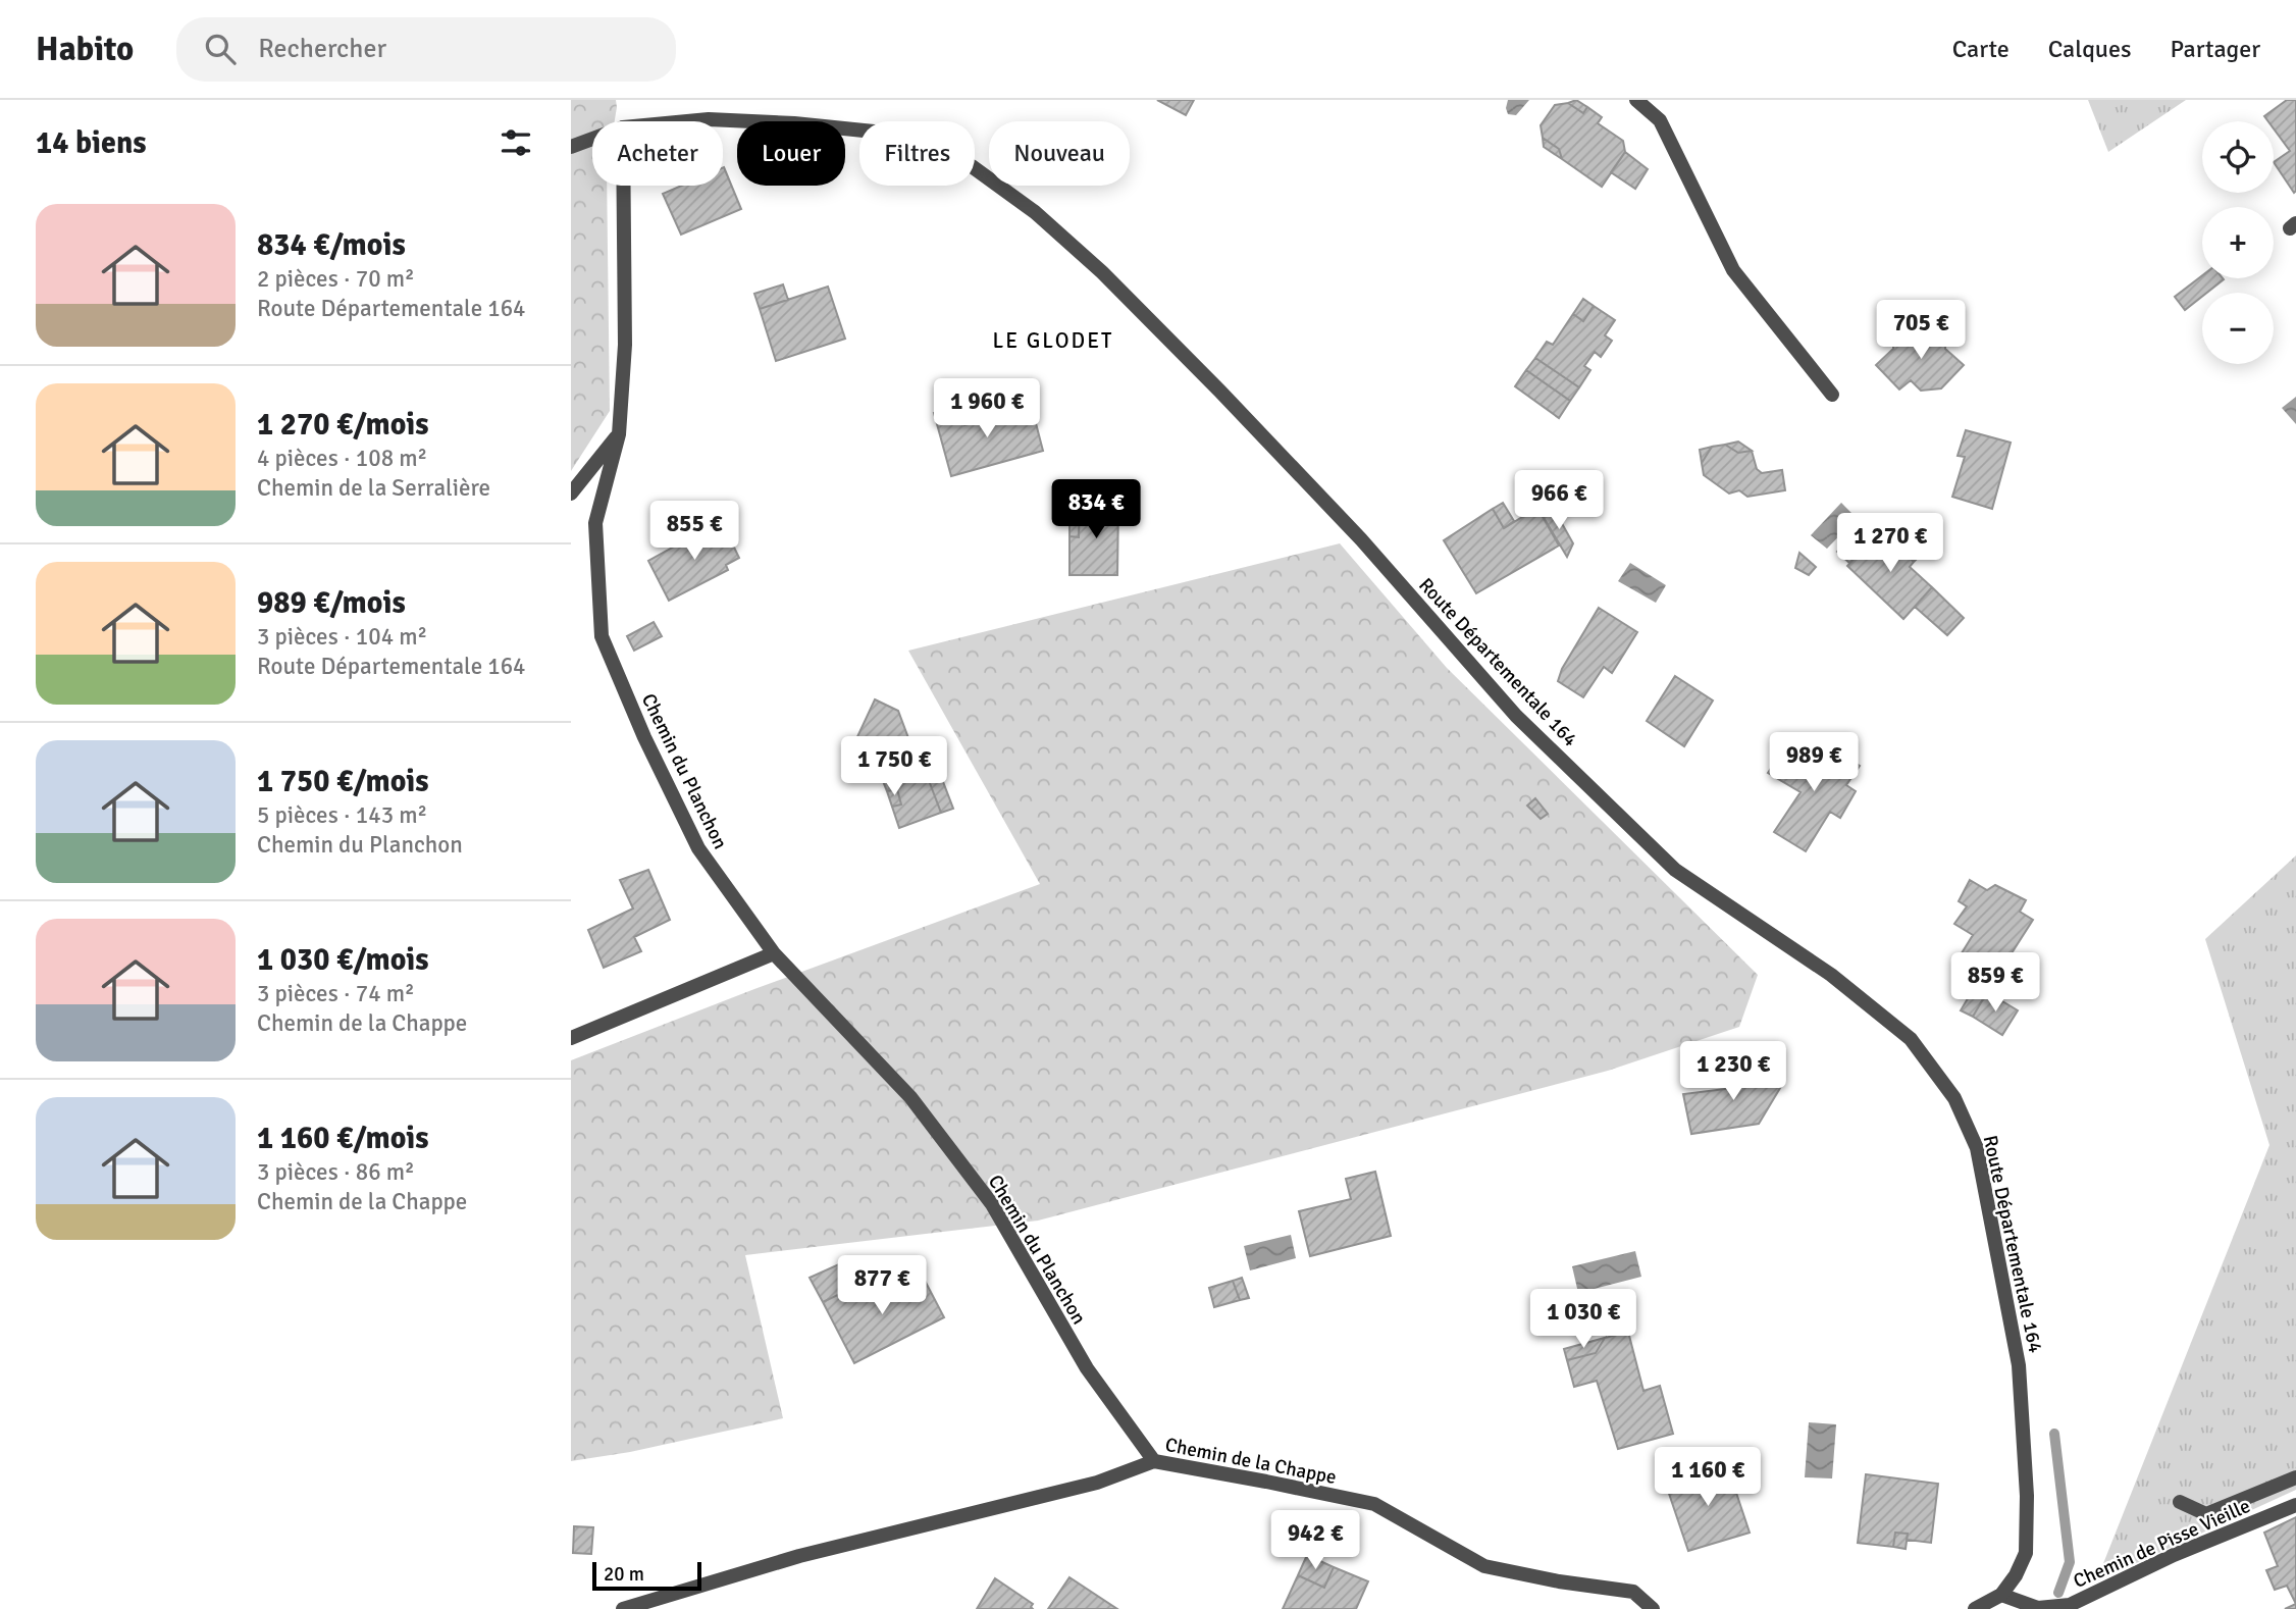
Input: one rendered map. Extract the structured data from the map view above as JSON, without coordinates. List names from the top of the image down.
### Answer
{
  "streets": {
    "street": [
      "Route Départementale 164",
      "Chemin du Planchon",
      "Chemin de la Chappe",
      "Chemin de Pisse Vieille"
    ]
  },
  "crossings": [
    ["Route Départementale 164", "Chemin de Pisse Vieille"],
    ["Chemin du Planchon", "Chemin de la Chappe"]
  ],
  "districts": ["LE GLODET"],
  "scale_bar": "20 m",
  "page": {
    "header": "Habito",
    "search": "Rechercher",
    "nav": ["Carte", "Calques", "Partager"],
    "heading": "14 biens",
    "map_buttons": ["+", "−"],
    "chip": [
      "Acheter",
      "Louer",
      "Filtres",
      "Nouveau"
    ],
    "list": [
      {
        "name": "834 €/mois",
        "note": "2 pièces · 70 m² · Route Départementale 164"
      },
      {
        "name": "1 270 €/mois",
        "note": "4 pièces · 108 m² · Chemin de la Serralière"
      },
      {
        "name": "989 €/mois",
        "note": "3 pièces · 104 m² · Route Départementale 164"
      },
      {
        "name": "1 750 €/mois",
        "note": "5 pièces · 143 m² · Chemin du Planchon"
      },
      {
        "name": "1 030 €/mois",
        "note": "3 pièces · 74 m² · Chemin de la Chappe"
      },
      {
        "name": "1 160 €/mois",
        "note": "3 pièces · 86 m² · Chemin de la Chappe"
      }
    ],
    "price": [
      "705 €",
      "1 960 €",
      "966 €",
      "834 €",
      "855 €",
      "1 270 €",
      "989 €",
      "1 750 €",
      "859 €",
      "1 230 €",
      "877 €",
      "1 030 €",
      "1 160 €",
      "942 €"
    ],
    "scale": "20 m"
  }
}
